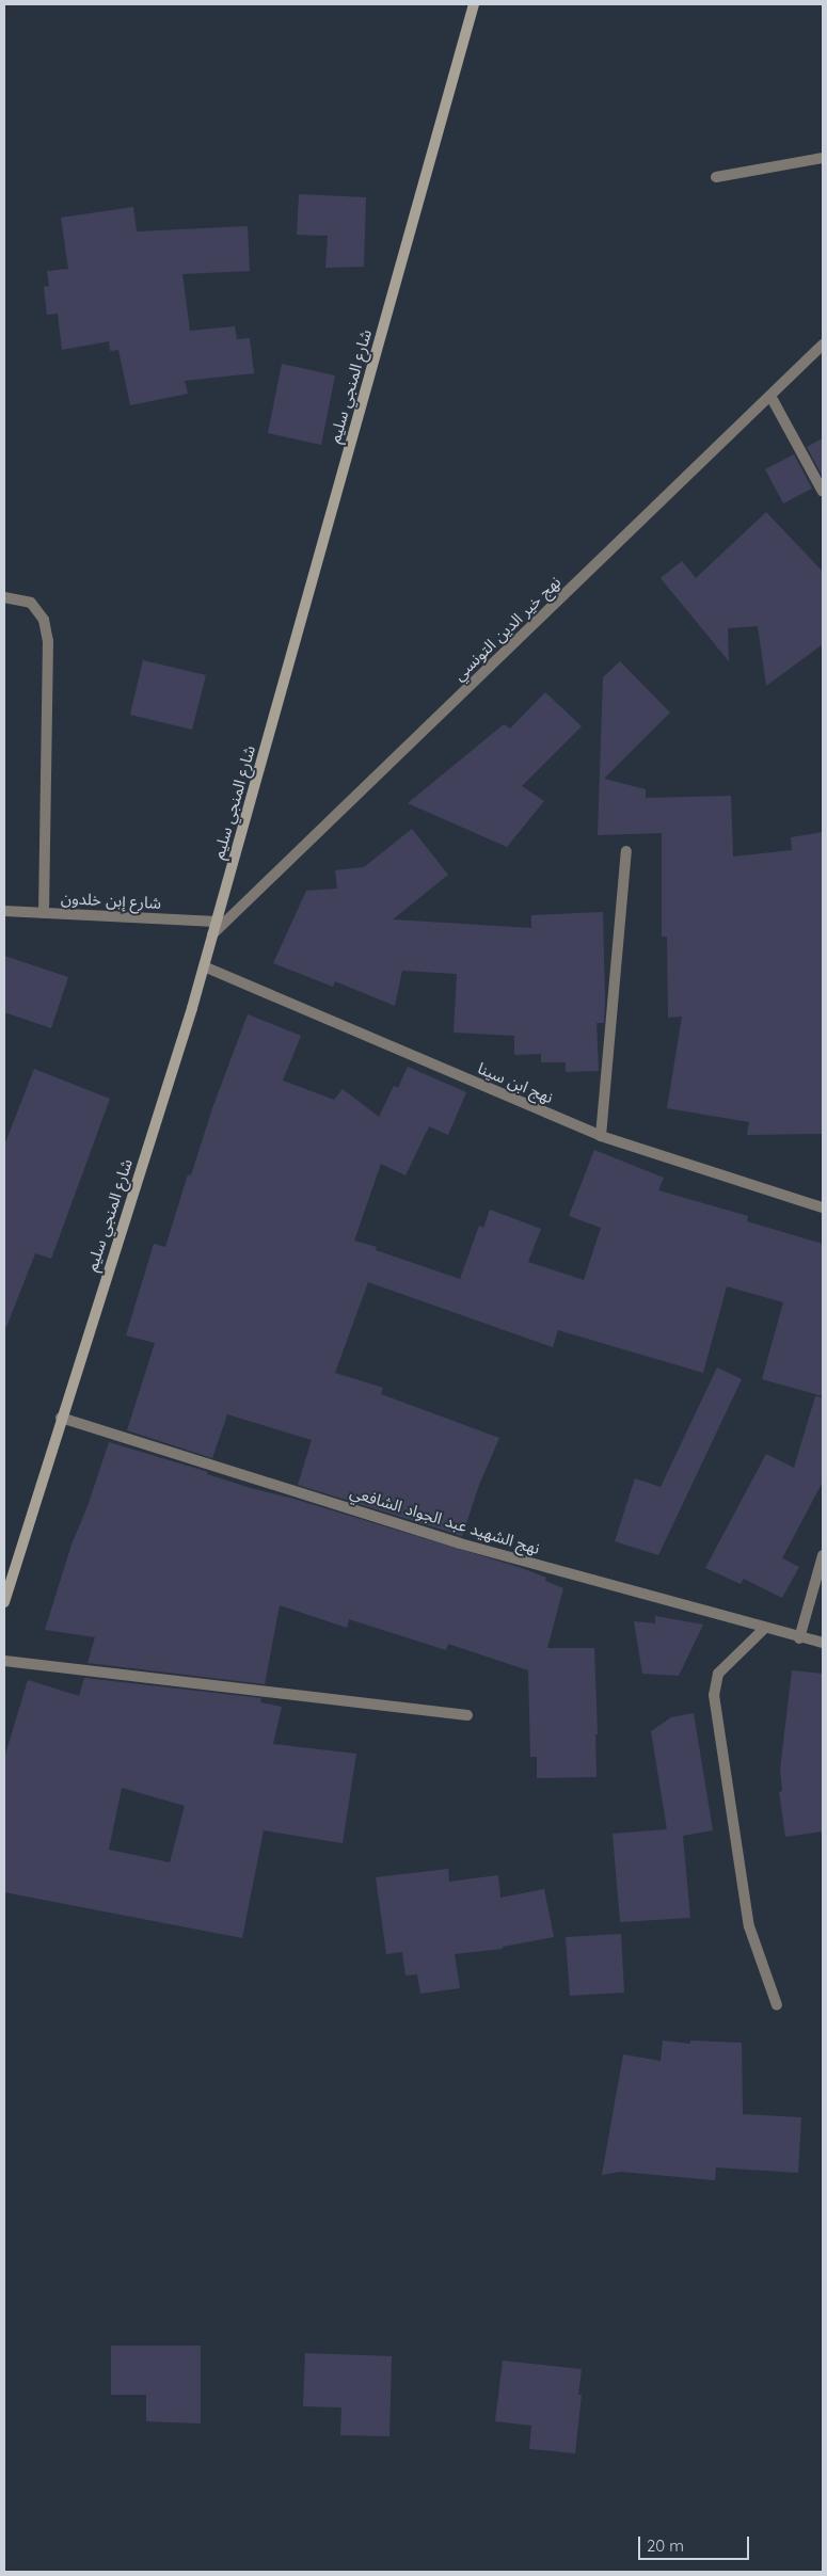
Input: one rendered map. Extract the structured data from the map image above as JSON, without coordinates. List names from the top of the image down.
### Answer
{
  "streets": {
    "street": [
      "شارع المنجي سليم",
      "نهج خير الدين التونسي",
      "شارع إبن خلدون",
      "نهج ابن سينا",
      "نهج الشهيد عبد الجواد الشافعي"
    ]
  },
  "crossings": [
    ["شارع المنجي سليم", "نهج خير الدين التونسي"],
    ["شارع المنجي سليم", "شارع إبن خلدون"],
    ["شارع المنجي سليم", "نهج ابن سينا"],
    ["شارع المنجي سليم", "نهج الشهيد عبد الجواد الشافعي"]
  ],
  "scale_bar": "20 m"
}
